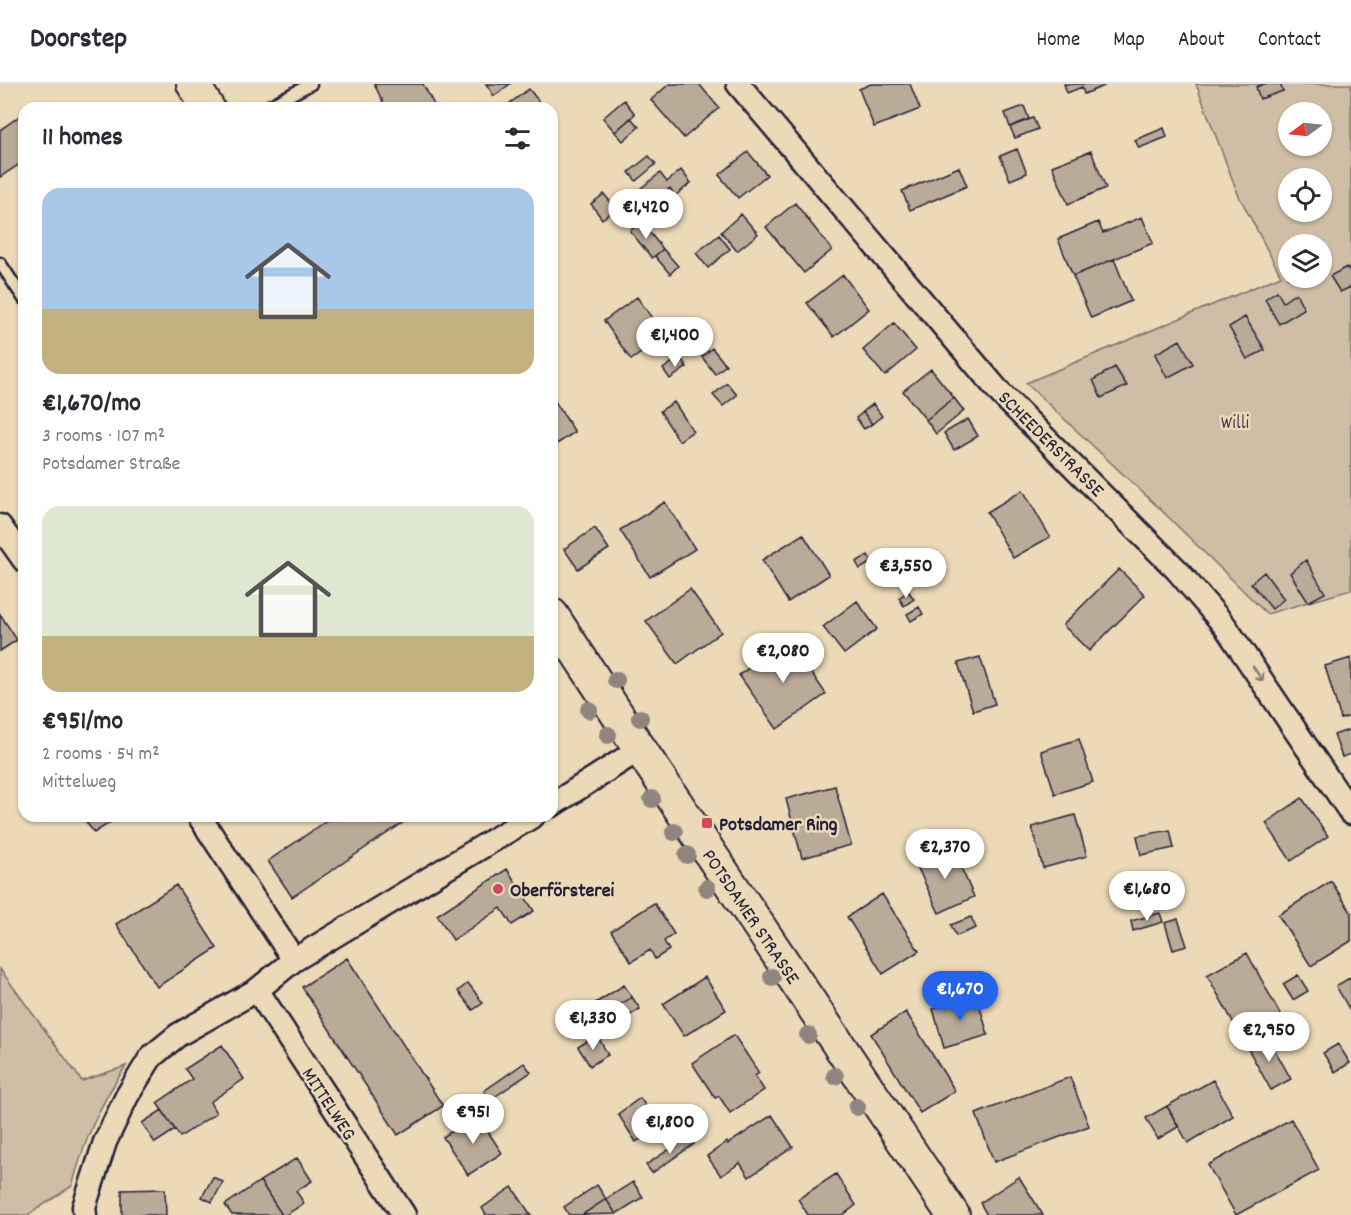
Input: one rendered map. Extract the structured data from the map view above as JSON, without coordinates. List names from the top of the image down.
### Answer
{
  "streets": {
    "main road": ["POTSDAMER STRASSE"],
    "street": ["SCHEEDERSTRASSE", "MITTELWEG"]
  },
  "one_way": ["SCHEEDERSTRASSE"],
  "parks": ["Willi"],
  "places": {
    "transit": ["Potsdamer Ring"],
    "other": ["Oberförsterei"]
  },
  "north": "left",
  "page": {
    "header": "Doorstep",
    "nav": [
      "Home",
      "Map",
      "About",
      "Contact"
    ],
    "heading": "11 homes",
    "list": [
      {
        "name": "€1,670/mo",
        "note": "3 rooms · 107 m² · Potsdamer Straße"
      },
      {
        "name": "€951/mo",
        "note": "2 rooms · 54 m² · Mittelweg"
      }
    ],
    "price": [
      "€1,420",
      "€1,400",
      "€3,550",
      "€2,080",
      "€2,370",
      "€1,680",
      "€1,670",
      "€1,330",
      "€2,950",
      "€951",
      "€1,800"
    ]
  }
}
